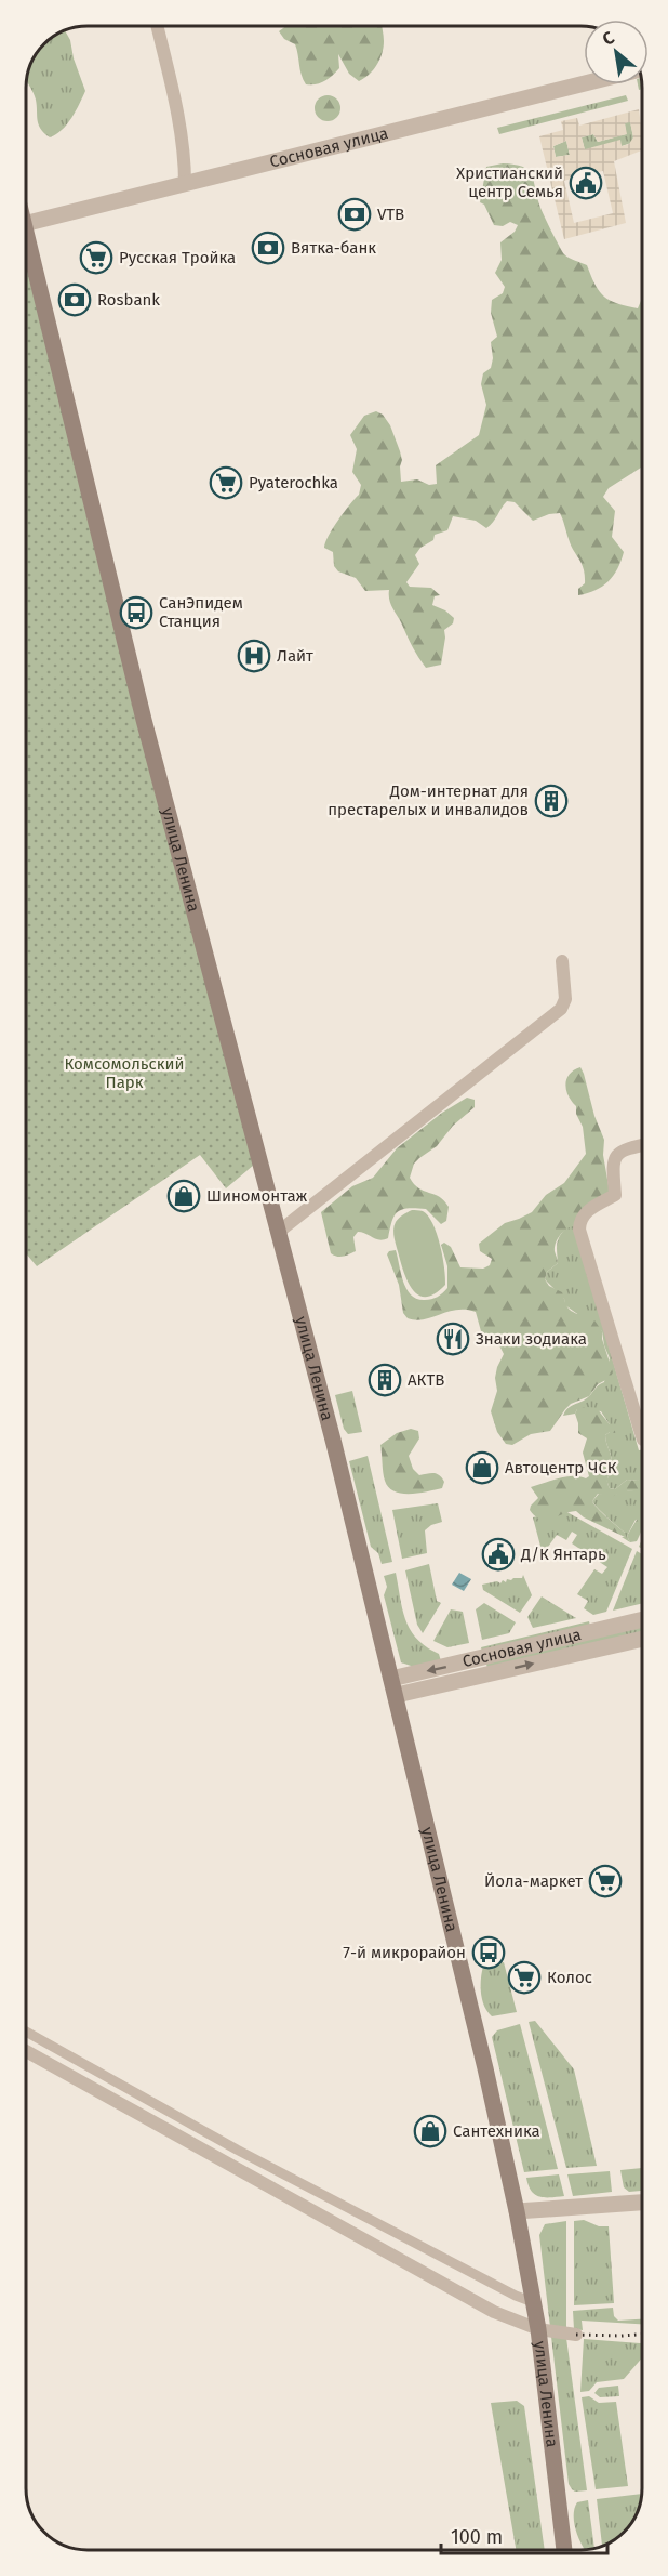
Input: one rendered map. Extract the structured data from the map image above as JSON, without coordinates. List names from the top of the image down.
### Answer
{
  "streets": {
    "main road": ["улица Ленина"],
    "street": ["Сосновая улица"]
  },
  "crossings": [
    ["Сосновая улица", "улица Ленина"]
  ],
  "parks": ["Комсомольский Парк"],
  "places": {
    "public building": ["Христианский центр Семья", "Д/К Янтарь"],
    "bank": ["VTB", "Вятка-банк", "Rosbank"],
    "supermarket": [
      "Русская Тройка",
      "Pyaterochka",
      "Йола-маркет",
      "Колос"
    ],
    "bus stop": ["СанЭпидем Станция", "7-й микрорайон"],
    "hospital": ["Лайт"],
    "building": ["Дом-интернат для престарелых и инвалидов", "АКТВ"],
    "shop": ["Шиномонтаж", "Автоцентр ЧСК", "Сантехника"],
    "restaurant": ["Знаки зодиака"]
  },
  "scale_bar": "100 m",
  "north": "top left"
}
